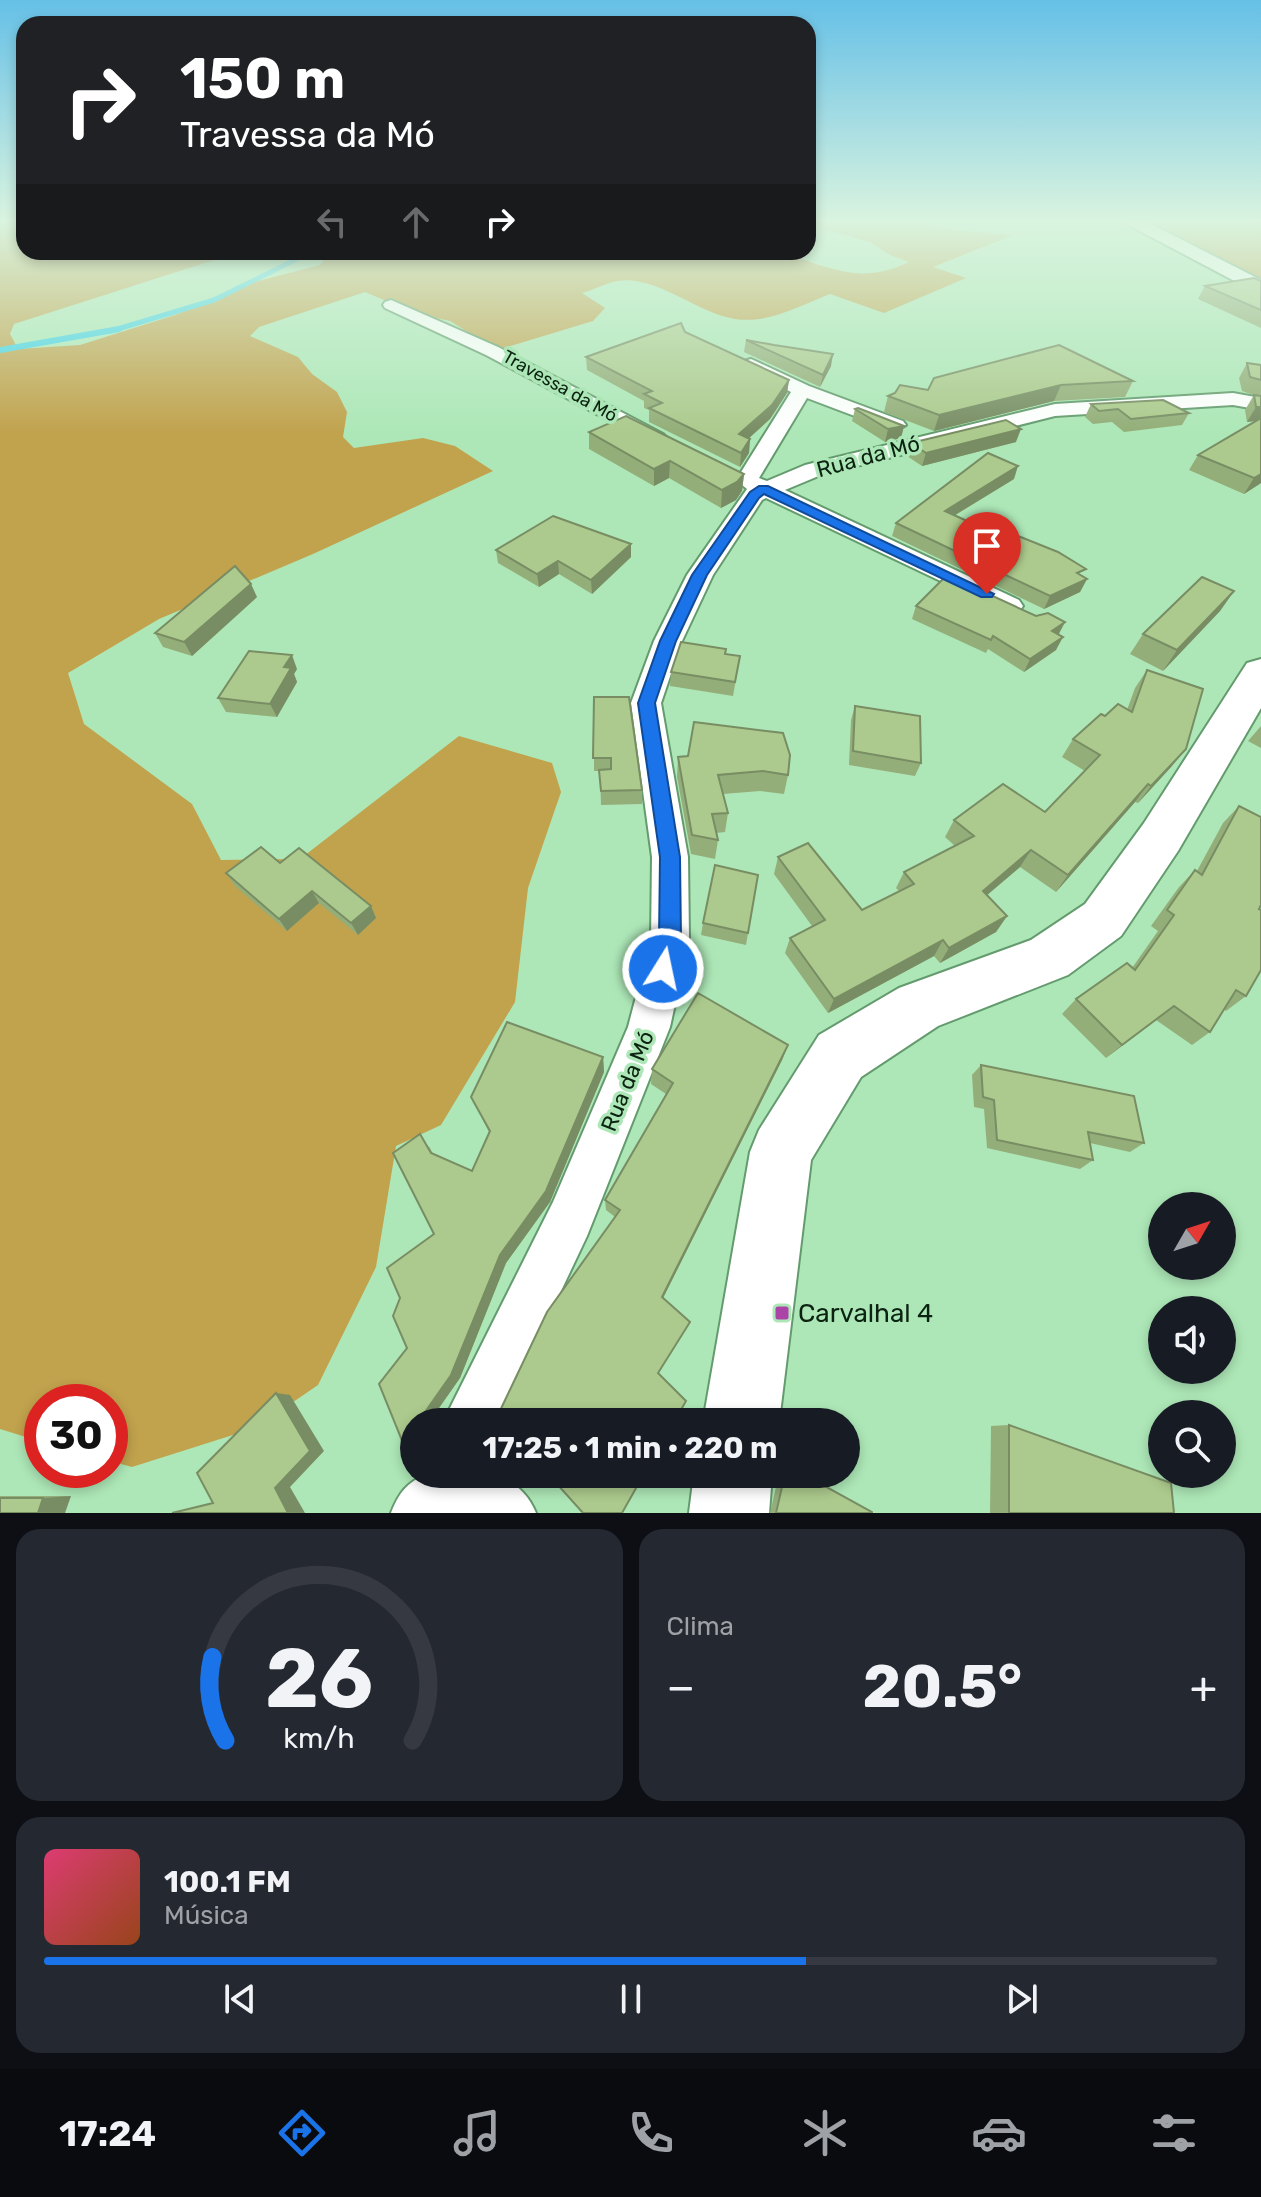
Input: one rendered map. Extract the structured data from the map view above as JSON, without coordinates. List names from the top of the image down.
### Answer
{
  "streets": {
    "street": ["Travessa da Mó", "Rua da Mó"]
  },
  "places": {
    "transit": ["Carvalhal 4"]
  },
  "north": "top right",
  "page": {
    "turn": ["150 m", "Travessa da Mó"],
    "limit": "30",
    "trip": "17:25 · 1 min · 220 m",
    "tile": "Clima",
    "heat": ["−", "20.5°", "+"],
    "song": ["100.1 FM", "Música"],
    "tabs": "17:24",
    "gauge": ["26", "km/h"]
  }
}
